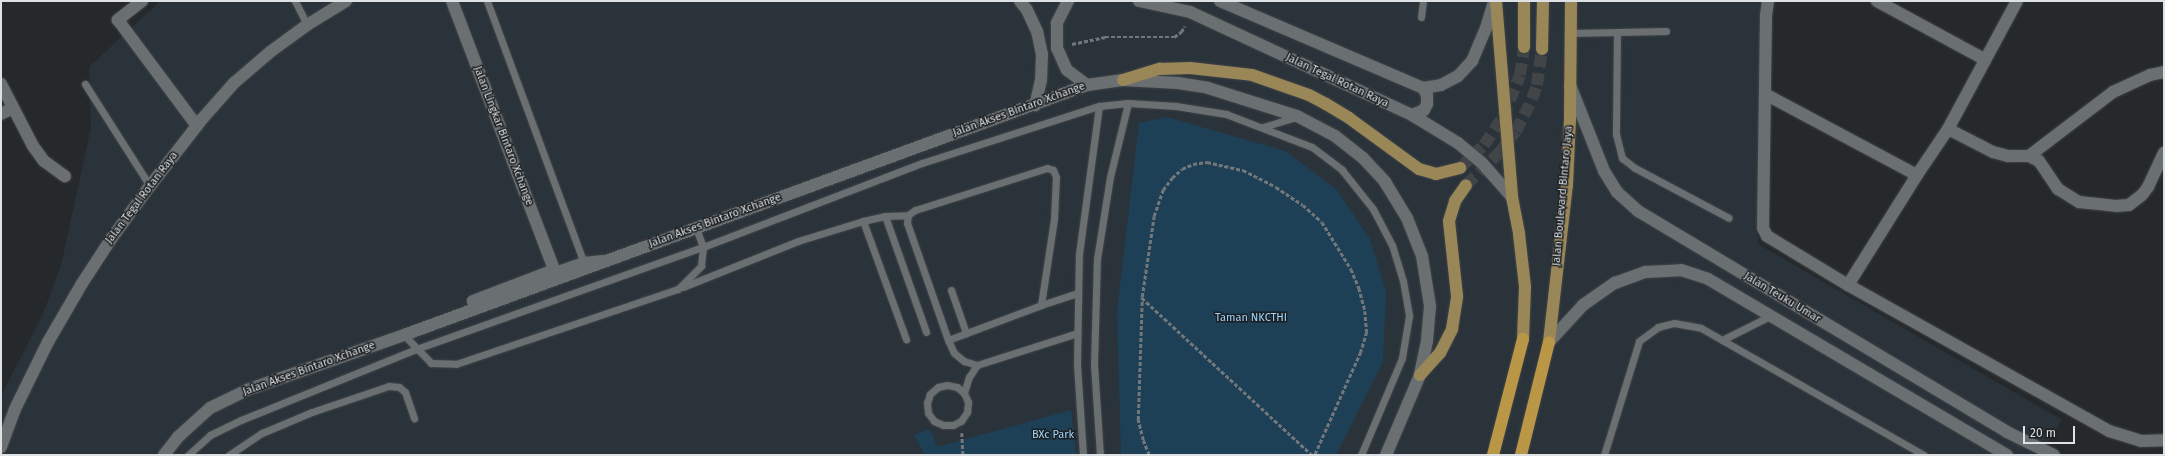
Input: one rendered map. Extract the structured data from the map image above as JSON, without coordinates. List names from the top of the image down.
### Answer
{
  "streets": {
    "main road": [
      "Jalan Tegal Rotan Raya",
      "Jalan Akses Bintaro Xchange",
      "Jalan Lingkar Bintaro Xchange",
      "Jalan Boulevard Bintaro Jaya",
      "Jalan Teuku Umar"
    ]
  },
  "crossings": [
    ["Jalan Akses Bintaro Xchange", "Jalan Lingkar Bintaro Xchange"],
    ["Jalan Boulevard Bintaro Jaya", "Jalan Teuku Umar"]
  ],
  "parks": ["Taman NKCTHI", "BXc Park"],
  "scale_bar": "20 m"
}
